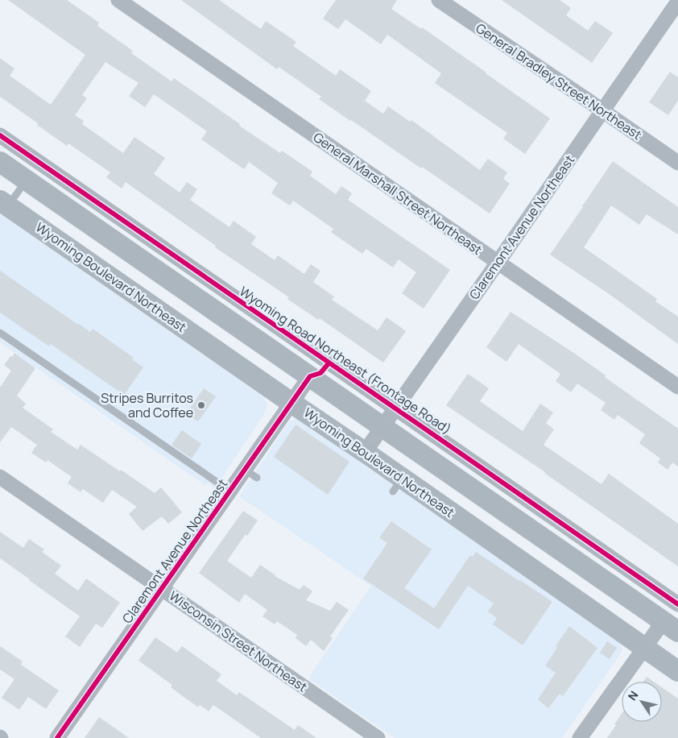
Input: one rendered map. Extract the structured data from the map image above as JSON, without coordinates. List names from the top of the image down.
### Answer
{
  "streets": {
    "main road": ["Wyoming Boulevard Northeast"],
    "street": [
      "General Bradley Street Northeast",
      "General Marshall Street Northeast",
      "Claremont Avenue Northeast",
      "Wyoming Road Northeast (Frontage Road)",
      "Wisconsin Street Northeast"
    ]
  },
  "crossings": [
    ["General Bradley Street Northeast", "Claremont Avenue Northeast"],
    ["General Marshall Street Northeast", "Claremont Avenue Northeast"],
    ["Claremont Avenue Northeast", "Wyoming Boulevard Northeast"],
    ["Claremont Avenue Northeast", "Wyoming Road Northeast (Frontage Road)"],
    ["Claremont Avenue Northeast", "Wisconsin Street Northeast"]
  ],
  "places": ["Stripes Burritos and Coffee"],
  "north": "top left"
}
